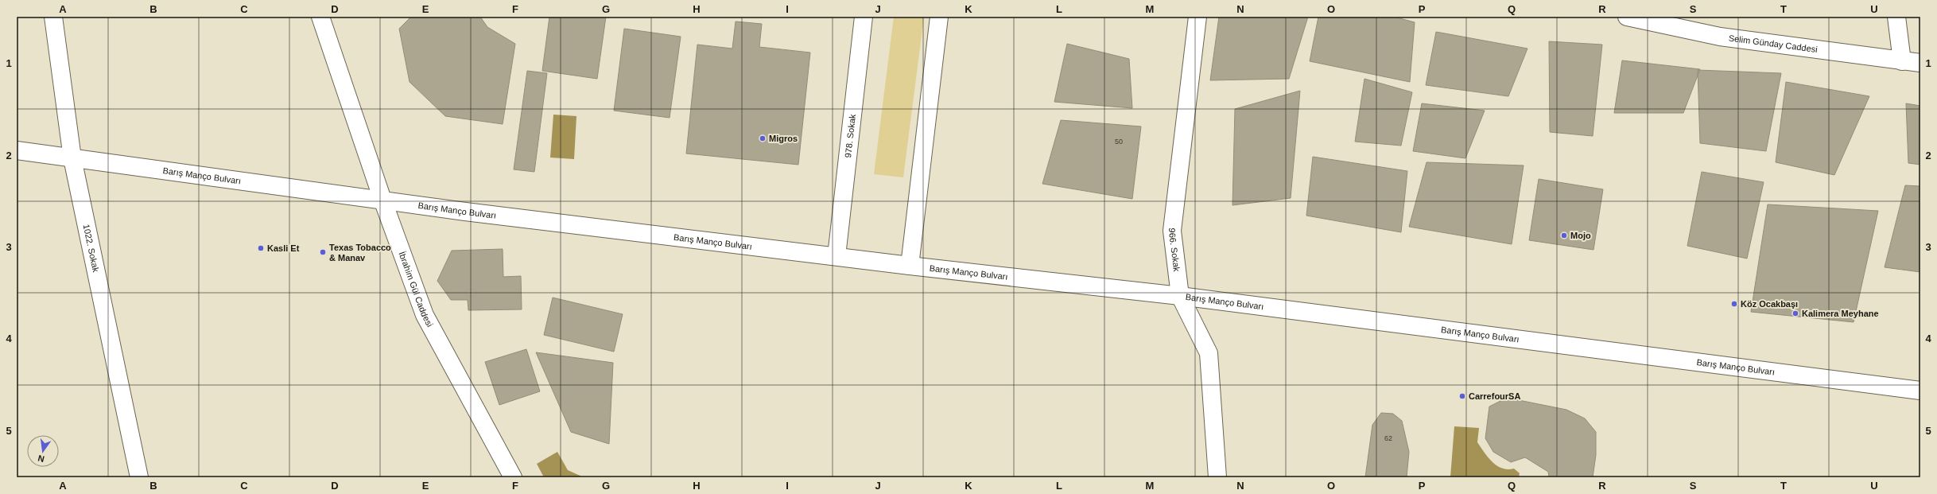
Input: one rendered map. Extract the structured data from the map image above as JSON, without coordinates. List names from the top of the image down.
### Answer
{
  "streets": {
    "street": [
      "Selim Günday Caddesi",
      "978. Sokak",
      "Barış Manço Bulvarı",
      "1022. Sokak",
      "966. Sokak",
      "İbrahim Gül Caddesi"
    ]
  },
  "crossings": [
    ["978. Sokak", "Barış Manço Bulvarı"],
    ["Barış Manço Bulvarı", "1022. Sokak"],
    ["Barış Manço Bulvarı", "966. Sokak"],
    ["Barış Manço Bulvarı", "İbrahim Gül Caddesi"]
  ],
  "places": [
    "Migros",
    "Mojo",
    "Kasli Et",
    "Texas Tobacco & Manav",
    "Köz Ocakbaşı",
    "Kalimera Meyhane",
    "CarrefourSA"
  ],
  "house_numbers": ["50", "62"],
  "north": "bottom",
  "grid": {
    "columns": [
      "A",
      "B",
      "C",
      "D",
      "E",
      "F",
      "G",
      "H",
      "I",
      "J",
      "K",
      "L",
      "M",
      "N",
      "O",
      "P",
      "Q",
      "R",
      "S",
      "T",
      "U"
    ],
    "rows": [
      "1",
      "2",
      "3",
      "4",
      "5"
    ]
  }
}
